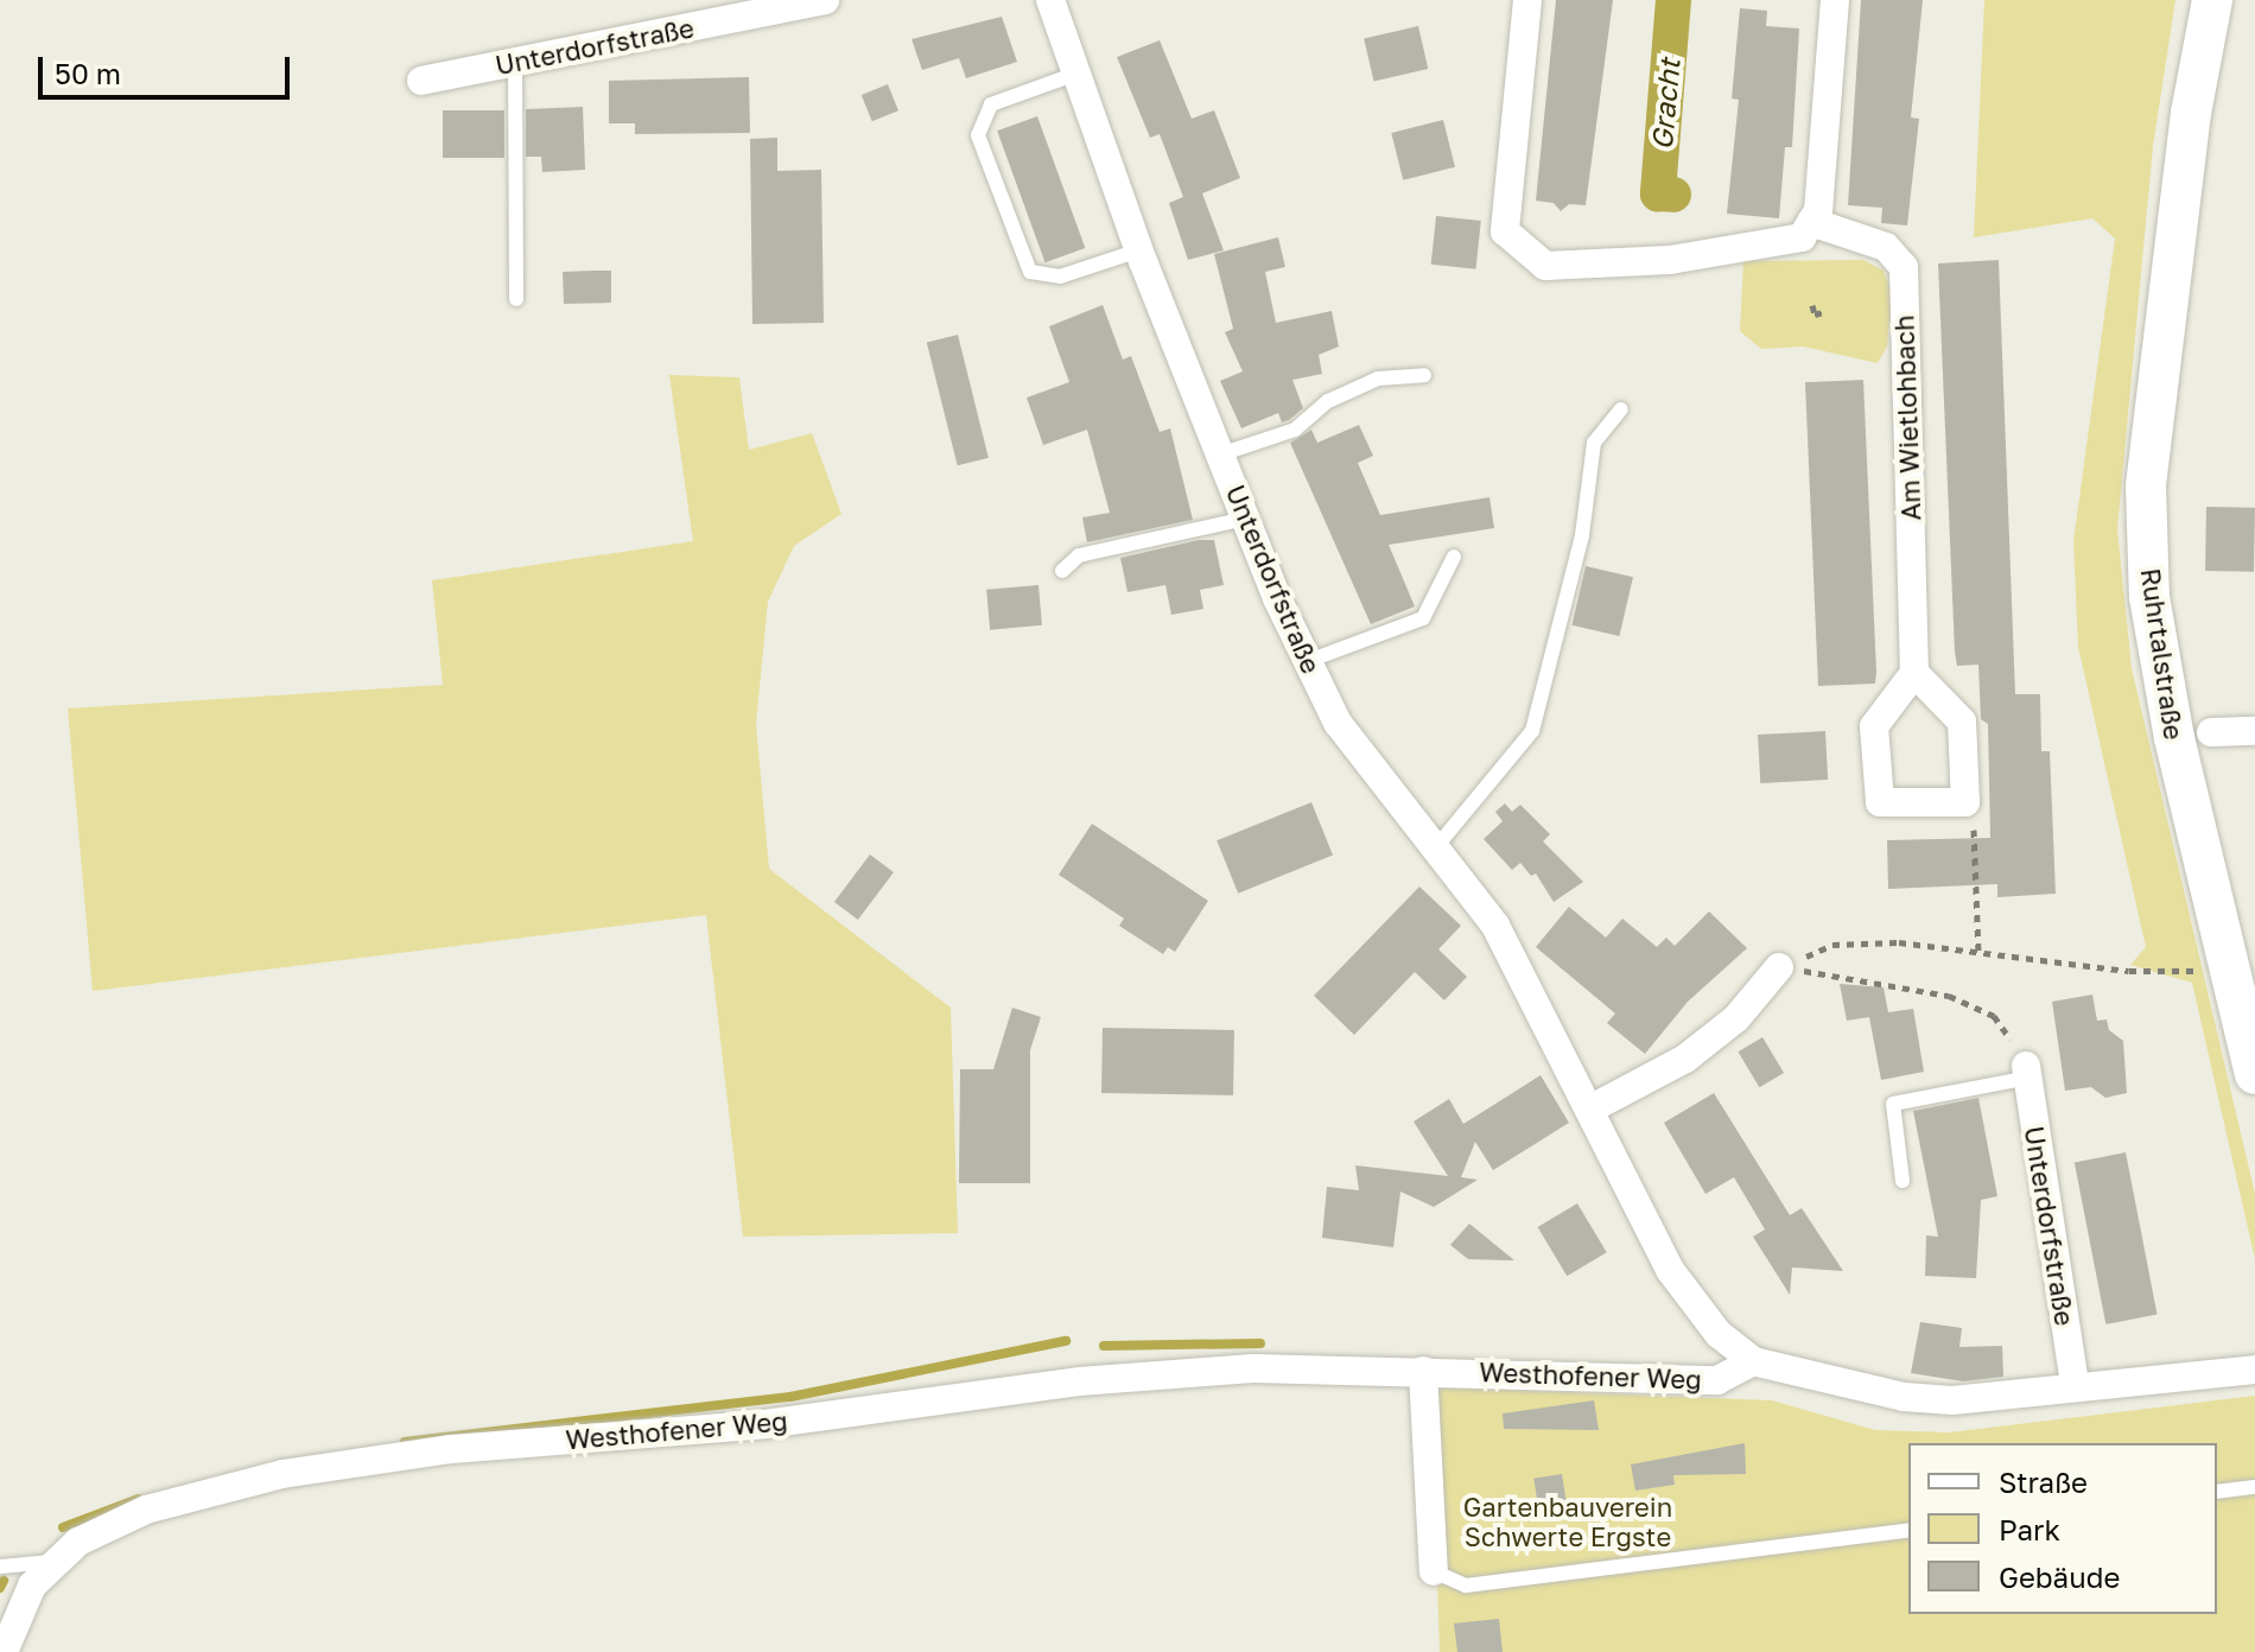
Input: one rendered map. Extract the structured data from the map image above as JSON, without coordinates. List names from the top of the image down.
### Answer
{
  "streets": {
    "main road": ["Ruhrtalstraße"],
    "street": ["Unterdorfstraße", "Am Wietlohbach", "Westhofener Weg"]
  },
  "crossings": [
    ["Unterdorfstraße", "Westhofener Weg"]
  ],
  "water": ["Gracht"],
  "parks": ["Gartenbauverein Schwerte Ergste"],
  "legend": ["Straße", "Park", "Gebäude"],
  "scale_bar": "50 m"
}
